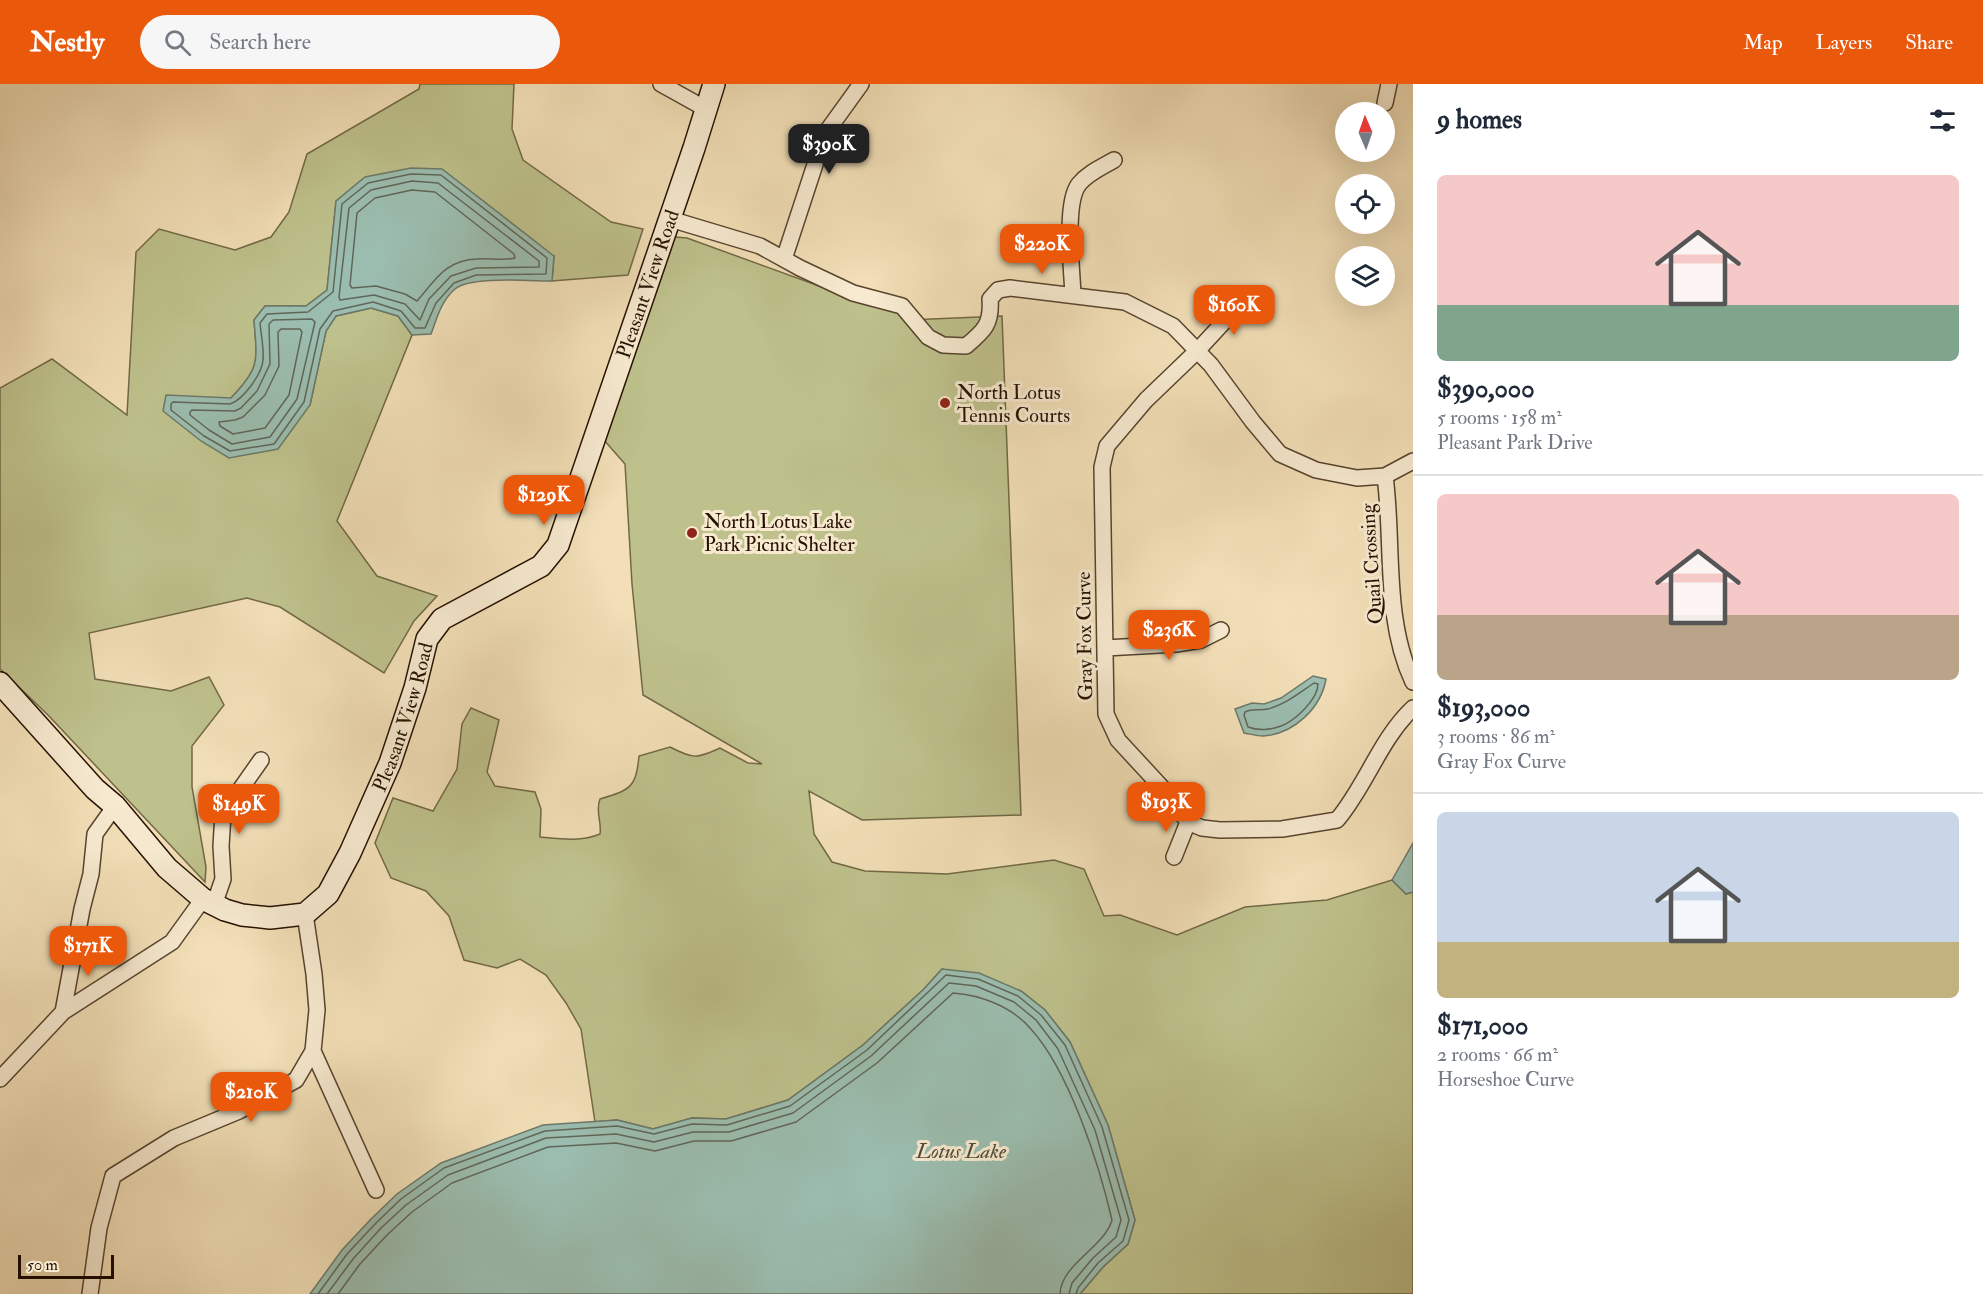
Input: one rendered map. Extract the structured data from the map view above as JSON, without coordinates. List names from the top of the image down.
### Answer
{
  "streets": {
    "street": ["Pleasant View Road", "Quail Crossing", "Gray Fox Curve"]
  },
  "water": ["Lotus Lake"],
  "places": ["North Lotus Tennis Courts", "North Lotus Lake Park Picnic Shelter"],
  "scale_bar": "50 m",
  "north": "top",
  "page": {
    "header": "Nestly",
    "search": "Search here",
    "nav": ["Map", "Layers", "Share"],
    "heading": "9 homes",
    "price": [
      "$390K",
      "$220K",
      "$160K",
      "$129K",
      "$236K",
      "$193K",
      "$149K",
      "$171K",
      "$210K"
    ],
    "list": [
      {
        "name": "$390,000",
        "note": "5 rooms · 158 m² · Pleasant Park Drive"
      },
      {
        "name": "$193,000",
        "note": "3 rooms · 86 m² · Gray Fox Curve"
      },
      {
        "name": "$171,000",
        "note": "2 rooms · 66 m² · Horseshoe Curve"
      }
    ],
    "scale": "50 m"
  }
}
